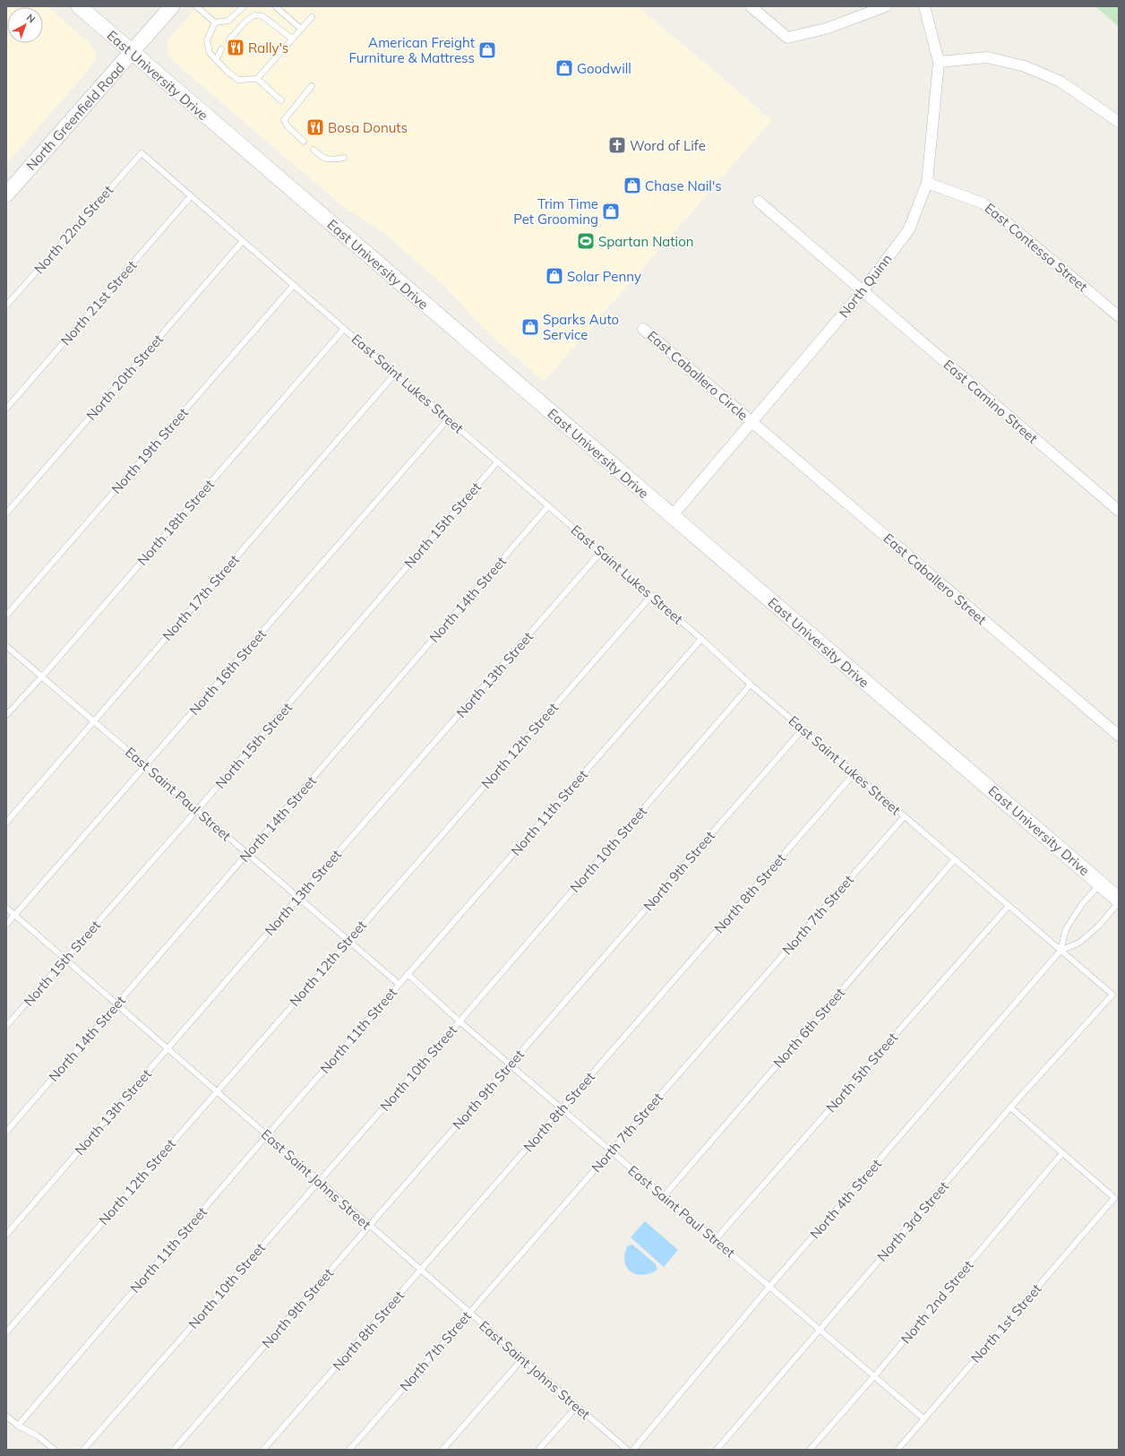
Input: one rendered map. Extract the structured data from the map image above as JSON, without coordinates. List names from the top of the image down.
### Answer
{
  "streets": {
    "main road": ["East University Drive", "North Greenfield Road"],
    "street": [
      "East Contessa Street",
      "North Quinn",
      "East Caballero Circle",
      "East Camino Street",
      "East Caballero Street"
    ],
    "lane": [
      "North 22nd Street",
      "North 21st Street",
      "North 20th Street",
      "East Saint Lukes Street",
      "North 19th Street",
      "North 18th Street",
      "North 15th Street",
      "North 17th Street",
      "North 14th Street",
      "North 16th Street",
      "North 13th Street",
      "North 12th Street",
      "East Saint Paul Street",
      "North 11th Street",
      "North 10th Street",
      "North 9th Street",
      "North 8th Street",
      "North 7th Street",
      "North 6th Street",
      "North 5th Street",
      "East Saint Johns Street",
      "North 4th Street",
      "North 3rd Street",
      "North 2nd Street",
      "North 1st Street"
    ]
  },
  "crossings": [
    ["East University Drive", "North Greenfield Road"],
    ["East University Drive", "North Quinn"],
    ["East University Drive", "North 4th Street"],
    ["North 22nd Street", "East Saint Lukes Street"],
    ["East Contessa Street", "North Quinn"],
    ["North Quinn", "East Caballero Circle"],
    ["North Quinn", "East Camino Street"],
    ["North Quinn", "East Caballero Street"],
    ["North 21st Street", "East Saint Lukes Street"],
    ["East Caballero Circle", "East Caballero Street"],
    ["North 20th Street", "East Saint Lukes Street"],
    ["East Saint Lukes Street", "North 19th Street"],
    ["East Saint Lukes Street", "North 18th Street"],
    ["East Saint Lukes Street", "North 15th Street"],
    ["East Saint Lukes Street", "North 17th Street"],
    ["East Saint Lukes Street", "North 14th Street"],
    ["East Saint Lukes Street", "North 16th Street"],
    ["East Saint Lukes Street", "North 13th Street"],
    ["East Saint Lukes Street", "North 12th Street"],
    ["East Saint Lukes Street", "North 11th Street"],
    ["East Saint Lukes Street", "North 10th Street"],
    ["East Saint Lukes Street", "North 9th Street"],
    ["East Saint Lukes Street", "North 8th Street"],
    ["East Saint Lukes Street", "North 7th Street"],
    ["East Saint Lukes Street", "North 6th Street"],
    ["East Saint Lukes Street", "North 5th Street"],
    ["East Saint Lukes Street", "North 4th Street"],
    ["East Saint Lukes Street", "North 3rd Street"],
    ["North 18th Street", "East Saint Paul Street"],
    ["North 15th Street", "East Saint Paul Street"],
    ["North 15th Street", "East Saint Johns Street"],
    ["North 17th Street", "East Saint Paul Street"],
    ["North 14th Street", "East Saint Paul Street"],
    ["North 14th Street", "East Saint Johns Street"],
    ["North 16th Street", "East Saint Paul Street"],
    ["North 16th Street", "East Saint Johns Street"],
    ["North 13th Street", "East Saint Paul Street"],
    ["North 13th Street", "East Saint Johns Street"],
    ["North 12th Street", "East Saint Paul Street"],
    ["North 12th Street", "East Saint Johns Street"],
    ["East Saint Paul Street", "North 11th Street"],
    ["East Saint Paul Street", "North 10th Street"],
    ["East Saint Paul Street", "North 9th Street"],
    ["East Saint Paul Street", "North 8th Street"],
    ["East Saint Paul Street", "North 7th Street"],
    ["East Saint Paul Street", "North 6th Street"],
    ["East Saint Paul Street", "North 5th Street"],
    ["East Saint Paul Street", "North 4th Street"],
    ["East Saint Paul Street", "North 3rd Street"],
    ["East Saint Paul Street", "North 2nd Street"],
    ["East Saint Paul Street", "North 1st Street"],
    ["North 11th Street", "East Saint Johns Street"],
    ["North 10th Street", "East Saint Johns Street"],
    ["North 9th Street", "East Saint Johns Street"],
    ["North 8th Street", "East Saint Johns Street"],
    ["North 7th Street", "East Saint Johns Street"],
    ["North 2nd Street", "North 1st Street"]
  ],
  "places": {
    "restaurant": ["Rally's", "Bosa Donuts"],
    "shop": [
      "American Freight Furniture & Mattress",
      "Goodwill",
      "Chase Nail's",
      "Trim Time Pet Grooming",
      "Solar Penny",
      "Sparks Auto Service"
    ],
    "church": ["Word of Life"],
    "sports": ["Spartan Nation"]
  },
  "north": "top right"
}
